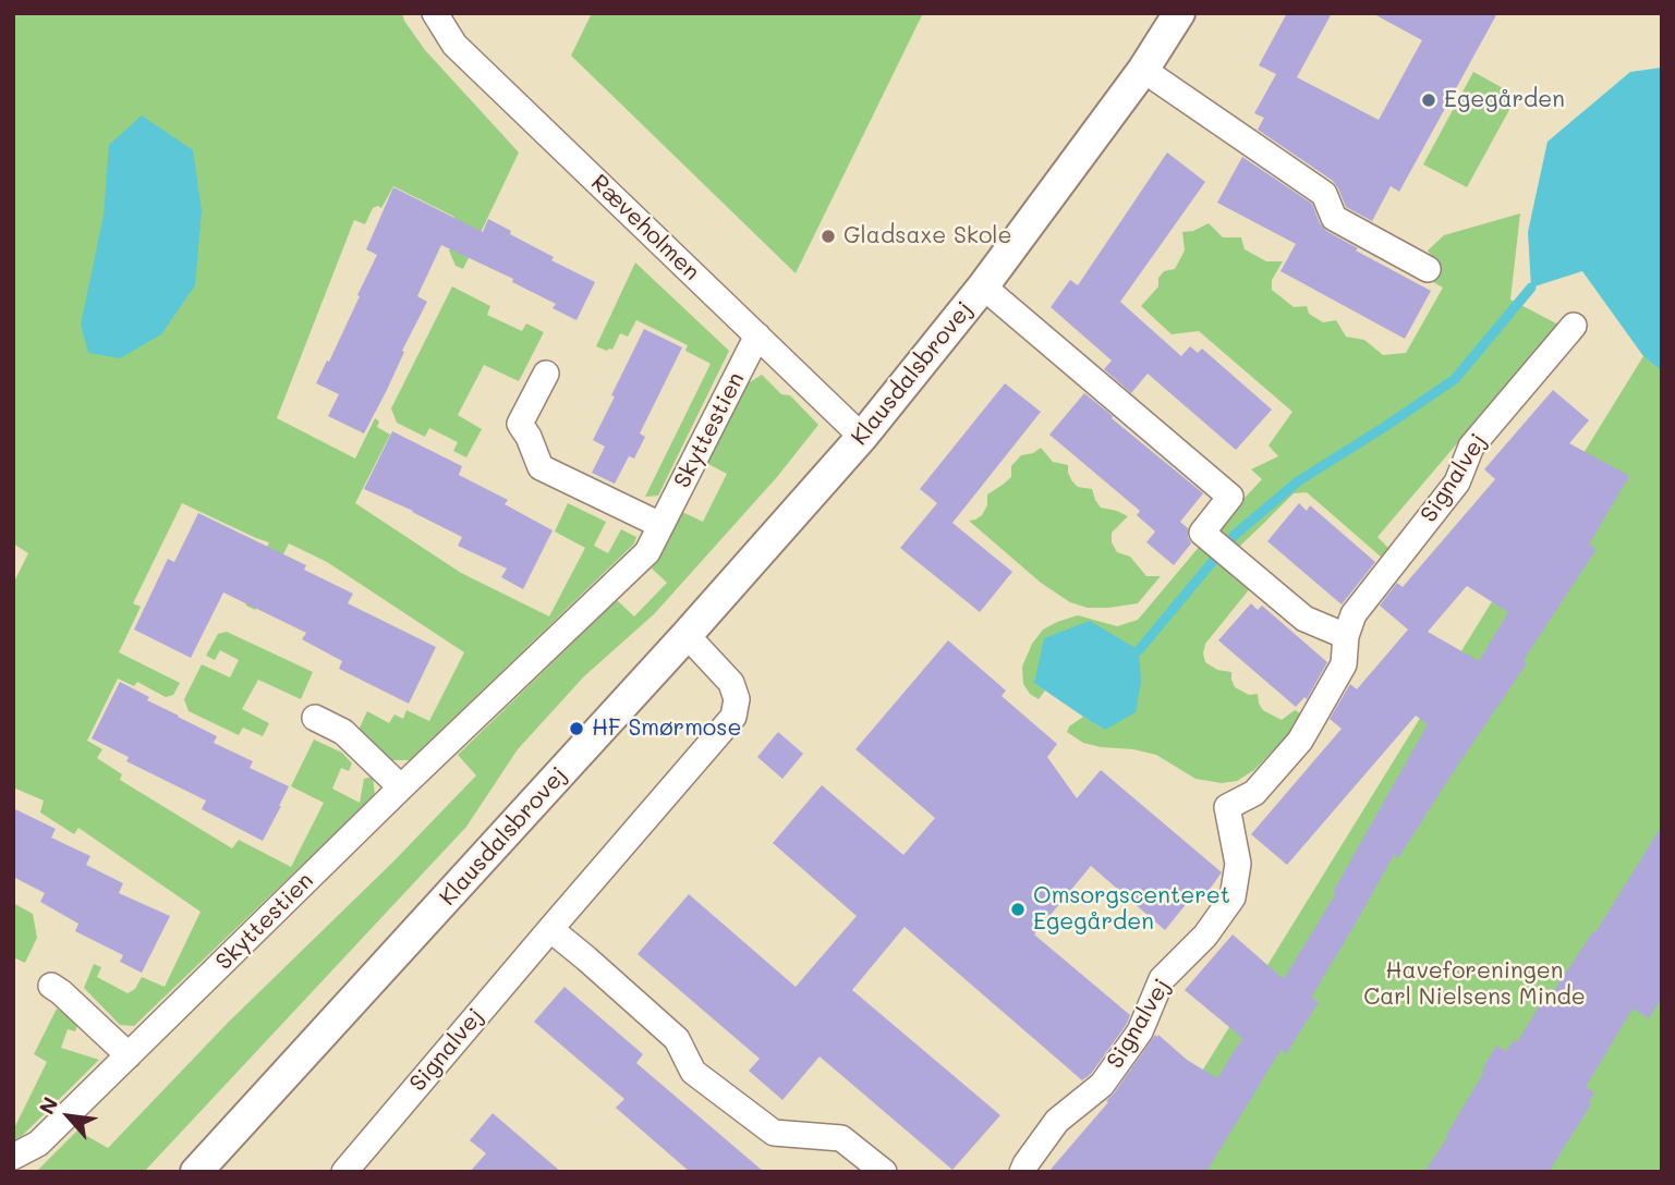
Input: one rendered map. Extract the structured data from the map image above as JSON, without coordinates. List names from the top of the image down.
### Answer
{
  "streets": {
    "street": [
      "Ræveholmen",
      "Klausdalsbrovej",
      "Skyttestien",
      "Signalvej"
    ]
  },
  "crossings": [
    ["Ræveholmen", "Klausdalsbrovej"],
    ["Ræveholmen", "Skyttestien"],
    ["Klausdalsbrovej", "Signalvej"]
  ],
  "parks": ["Haveforeningen Carl Nielsens Minde"],
  "places": [
    "Egegården",
    "Gladsaxe Skole",
    "HF Smørmose",
    "Omsorgscenteret Egegården"
  ],
  "north": "top left"
}
